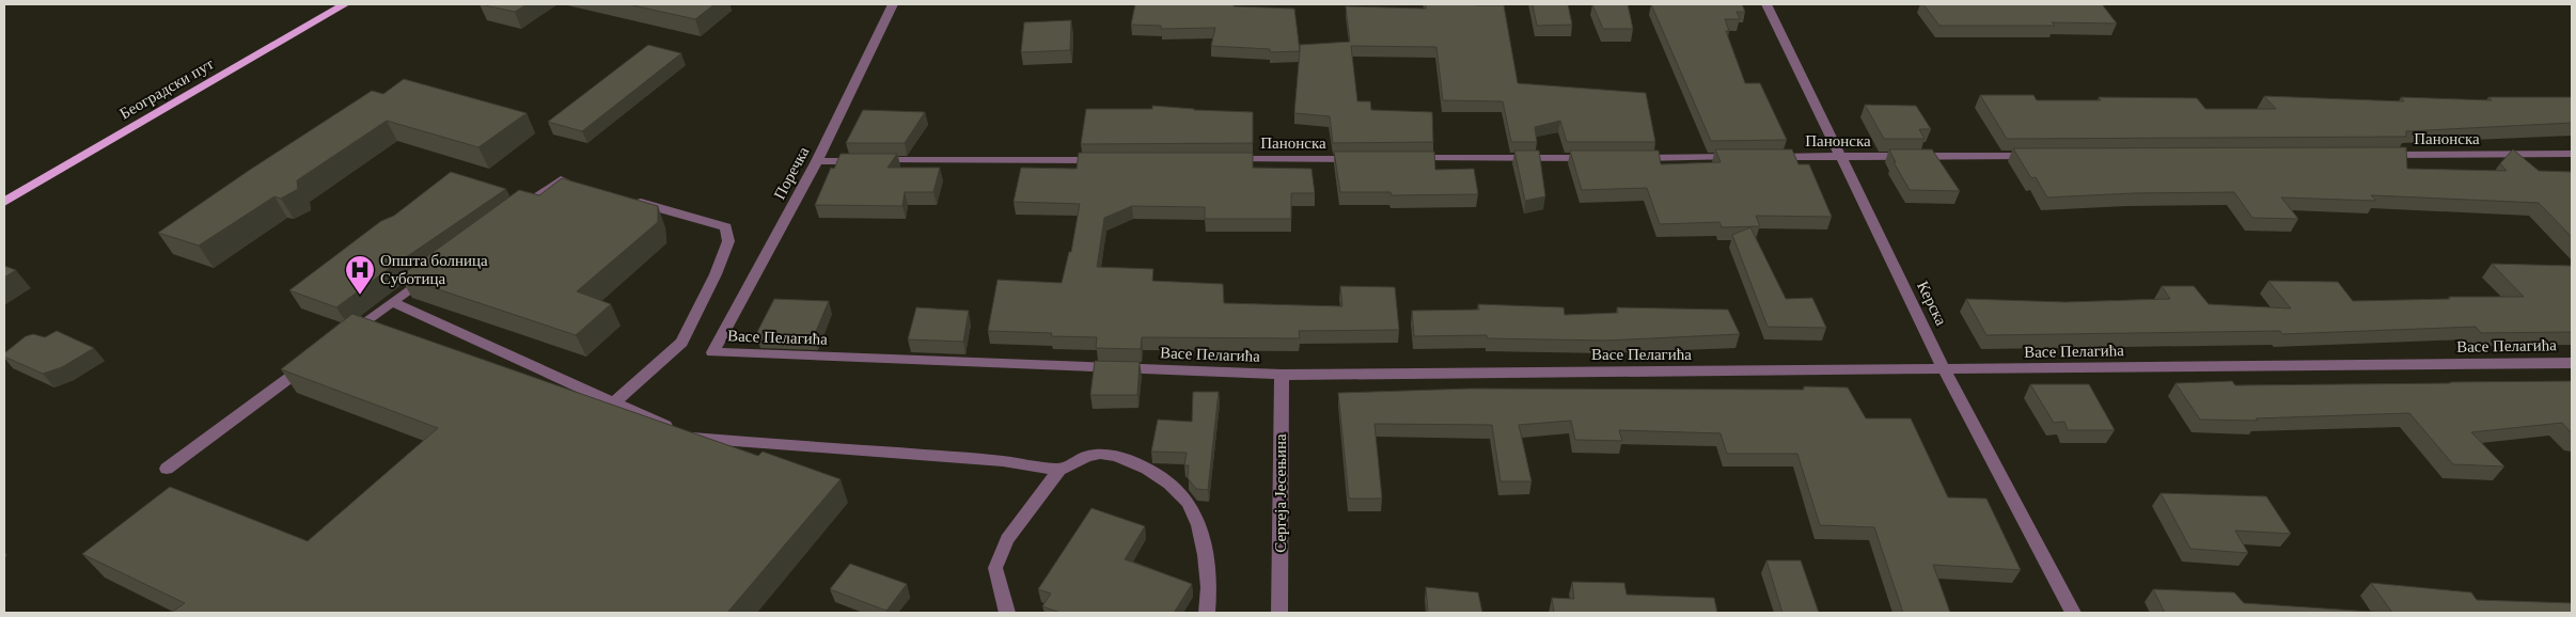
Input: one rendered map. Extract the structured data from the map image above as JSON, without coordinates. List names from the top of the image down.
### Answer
{
  "streets": {
    "main road": ["Београдски пут"],
    "street": [
      "Панонска",
      "Поречка",
      "Керска",
      "Васе Пелагића",
      "Сергеја Јесењина"
    ]
  },
  "crossings": [
    ["Панонска", "Керска"],
    ["Поречка", "Васе Пелагића"],
    ["Керска", "Васе Пелагића"],
    ["Васе Пелагића", "Сергеја Јесењина"]
  ],
  "places": {
    "hospital": ["Општа болница Суботица"]
  }
}
